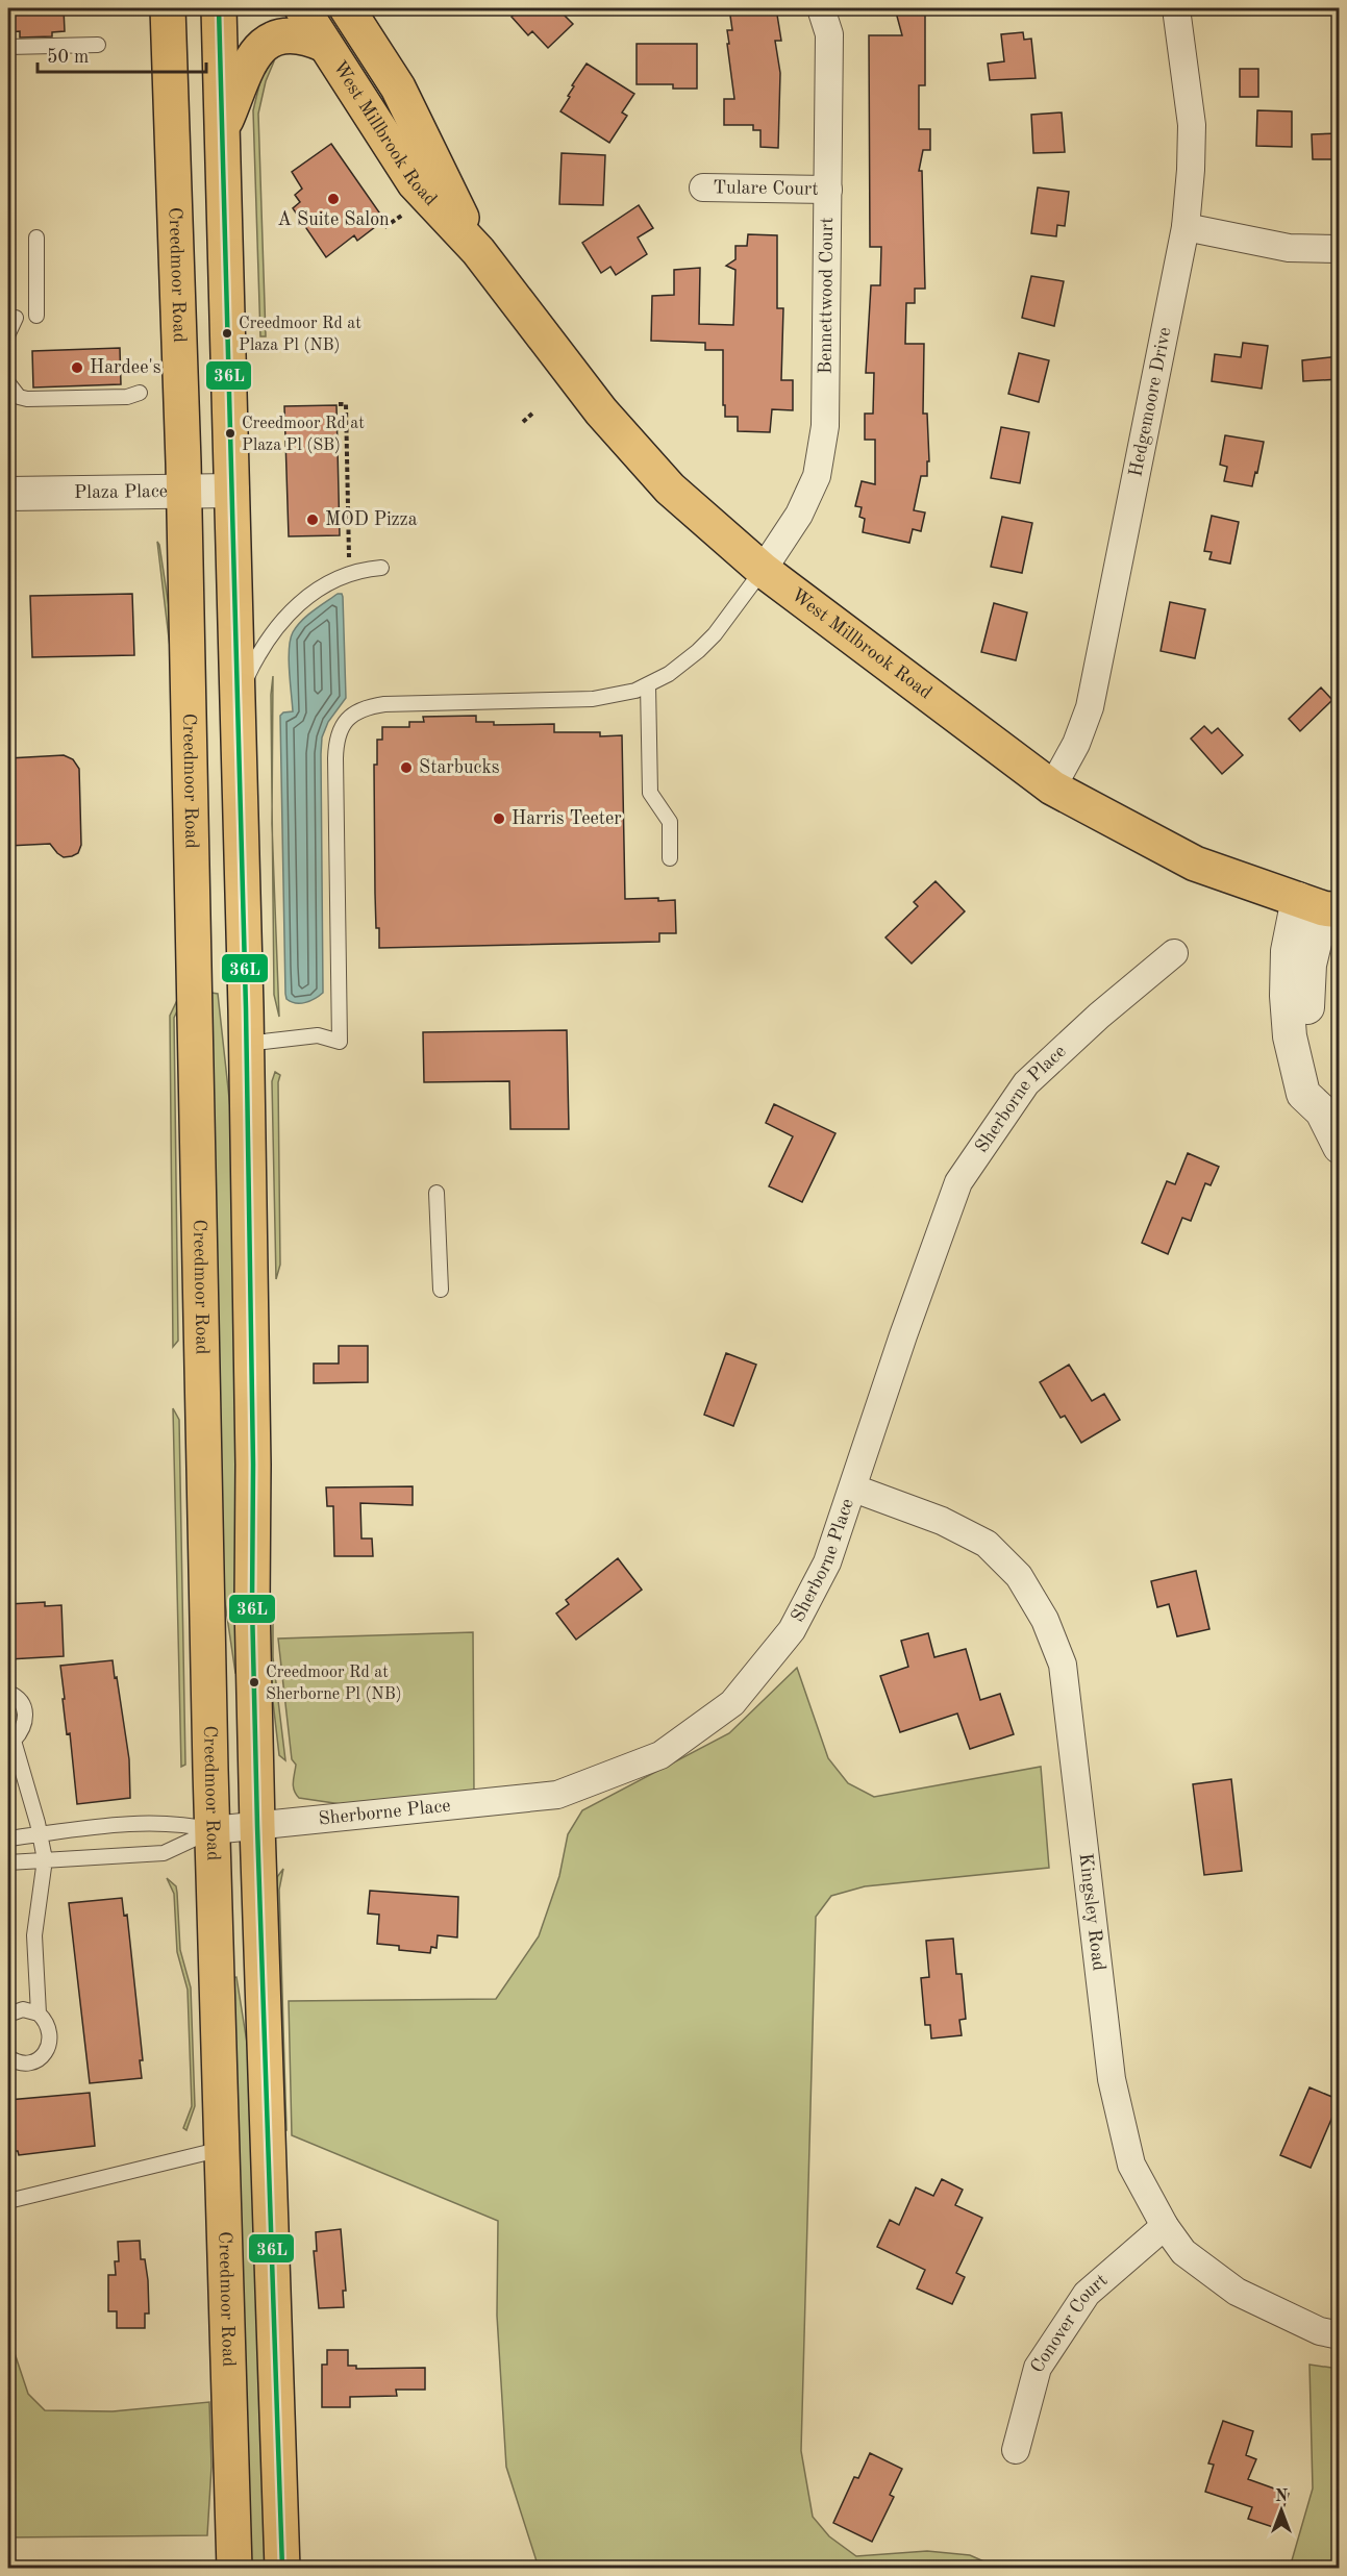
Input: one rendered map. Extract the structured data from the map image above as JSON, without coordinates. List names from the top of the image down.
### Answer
{
  "streets": {
    "main road": ["West Millbrook Road", "Creedmoor Road"],
    "street": [
      "Tulare Court",
      "Bennettwood Court",
      "Hedgemoore Drive",
      "Plaza Place",
      "Sherborne Place",
      "Kingsley Road",
      "Conover Court"
    ]
  },
  "crossings": [
    ["West Millbrook Road", "Bennettwood Court"],
    ["West Millbrook Road", "Hedgemoore Drive"],
    ["Tulare Court", "Bennettwood Court"],
    ["Creedmoor Road", "Plaza Place"],
    ["Creedmoor Road", "Sherborne Place"],
    ["Sherborne Place", "Kingsley Road"],
    ["Kingsley Road", "Conover Court"]
  ],
  "places": [
    "A Suite Salon",
    "Creedmoor Rd at Plaza Pl (NB)",
    "Hardee's",
    "Creedmoor Rd at Plaza Pl (SB)",
    "MOD Pizza",
    "Starbucks",
    "Harris Teeter",
    "Creedmoor Rd at Sherborne Pl (NB)"
  ],
  "lines": ["transit line 36L"],
  "scale_bar": "50 m",
  "north": "top"
}
